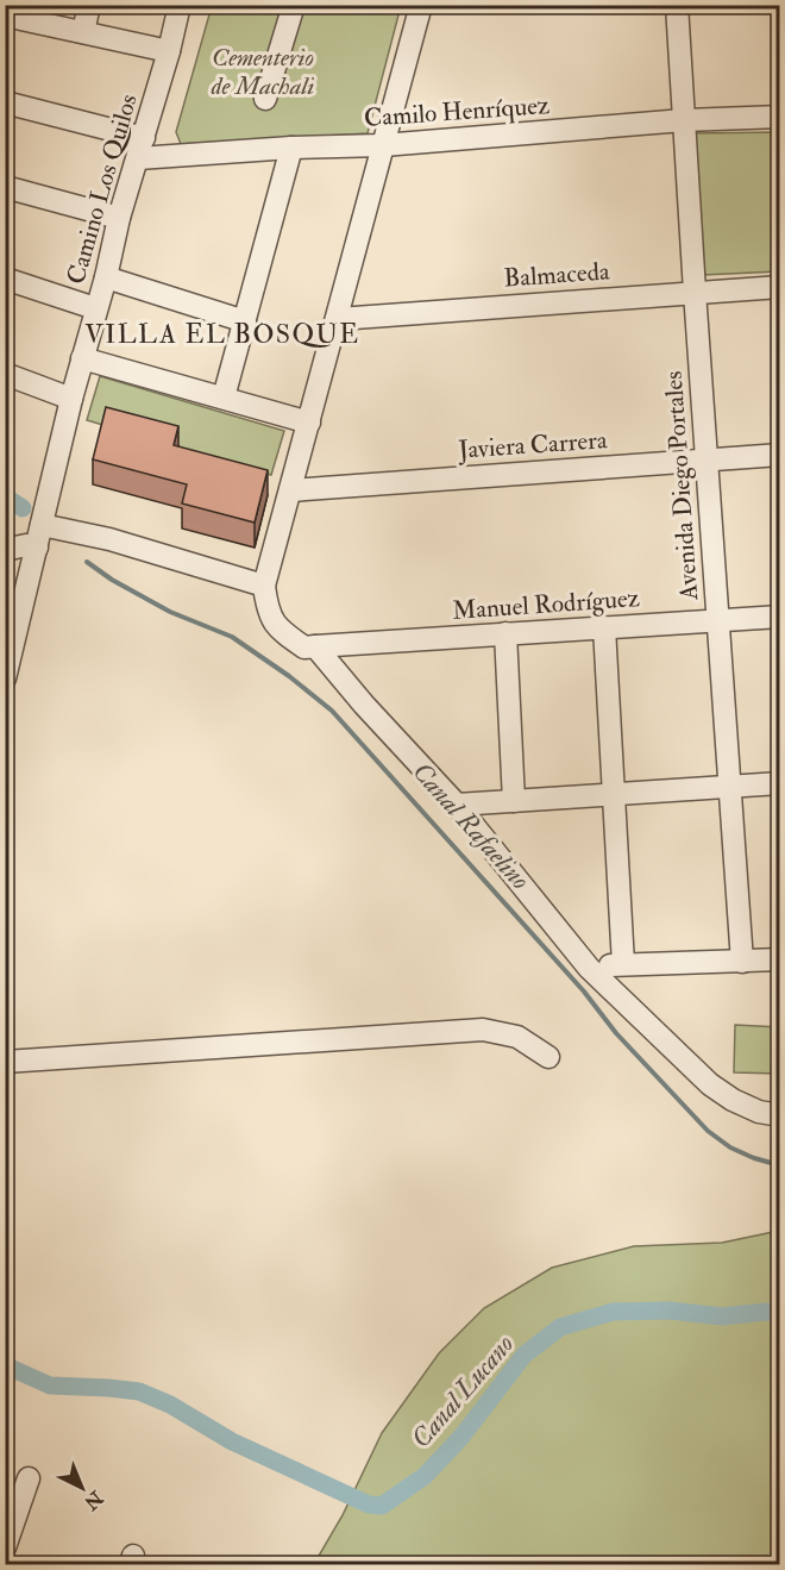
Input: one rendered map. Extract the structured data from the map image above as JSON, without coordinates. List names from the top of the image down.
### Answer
{
  "streets": {
    "street": [
      "Camilo Henríquez",
      "Camino Los Quilos",
      "Balmaceda",
      "Javiera Carrera",
      "Avenida Diego Portales",
      "Manuel Rodríguez"
    ]
  },
  "crossings": [
    ["Camilo Henríquez", "Camino Los Quilos"],
    ["Camilo Henríquez", "Avenida Diego Portales"],
    ["Balmaceda", "Avenida Diego Portales"],
    ["Javiera Carrera", "Avenida Diego Portales"],
    ["Avenida Diego Portales", "Manuel Rodríguez"]
  ],
  "districts": ["VILLA EL BOSQUE"],
  "water": ["Canal Rafaelino", "Canal Lucano"],
  "parks": ["Cementerio de Machali"],
  "north": "bottom right"
}
